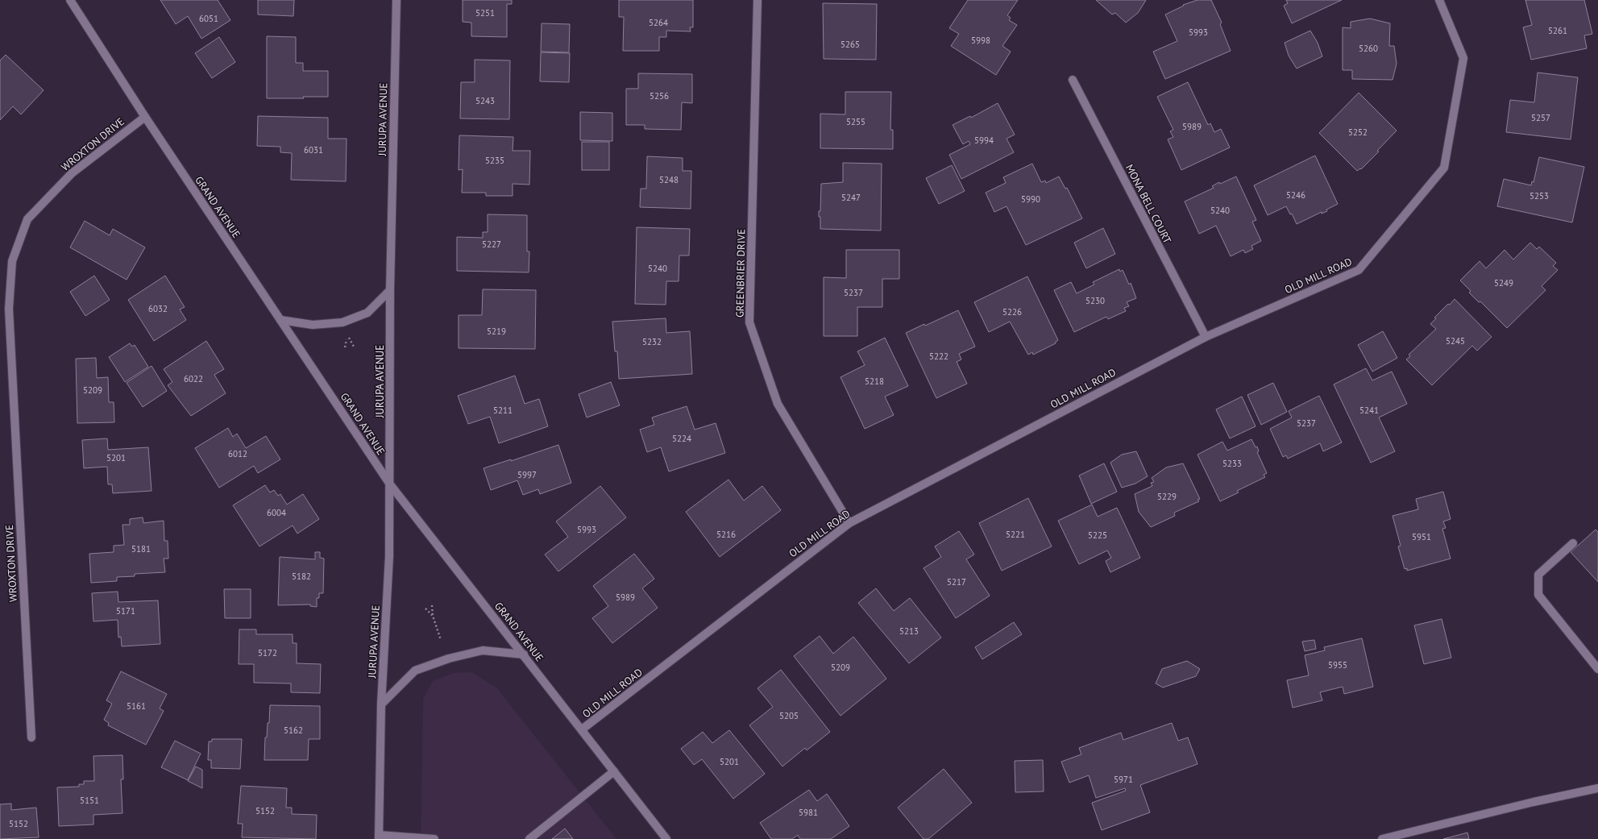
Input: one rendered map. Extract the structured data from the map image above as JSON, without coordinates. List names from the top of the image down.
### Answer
{
  "streets": {
    "street": [
      "JURUPA AVENUE",
      "WROXTON DRIVE",
      "MONA BELL COURT",
      "GRAND AVENUE",
      "GREENBRIER DRIVE",
      "OLD MILL ROAD"
    ]
  },
  "crossings": [
    ["JURUPA AVENUE", "GRAND AVENUE"],
    ["WROXTON DRIVE", "GRAND AVENUE"],
    ["MONA BELL COURT", "OLD MILL ROAD"],
    ["GRAND AVENUE", "OLD MILL ROAD"],
    ["GREENBRIER DRIVE", "OLD MILL ROAD"]
  ],
  "house_numbers": [
    "5251",
    "6051",
    "5264",
    "5261",
    "5993",
    "5998",
    "5265",
    "5260",
    "5256",
    "5243",
    "5257",
    "5255",
    "5989",
    "5252",
    "5994",
    "6031",
    "5235",
    "5248",
    "5246",
    "5253",
    "5247",
    "5990",
    "5240",
    "5227",
    "5240",
    "5249",
    "5237",
    "5230",
    "6032",
    "5226",
    "5219",
    "5245",
    "5232",
    "5222",
    "6022",
    "5218",
    "5209",
    "5211",
    "5241",
    "5237",
    "5224",
    "6012",
    "5201",
    "5233",
    "5997",
    "5229",
    "6004",
    "5993",
    "5216",
    "5221",
    "5225",
    "5951",
    "5181",
    "5182",
    "5217",
    "5989",
    "5171",
    "5213",
    "5172",
    "5955",
    "5209",
    "5161",
    "5205",
    "5162",
    "5201",
    "5971",
    "5151",
    "5152",
    "5981",
    "5152"
  ]
}
